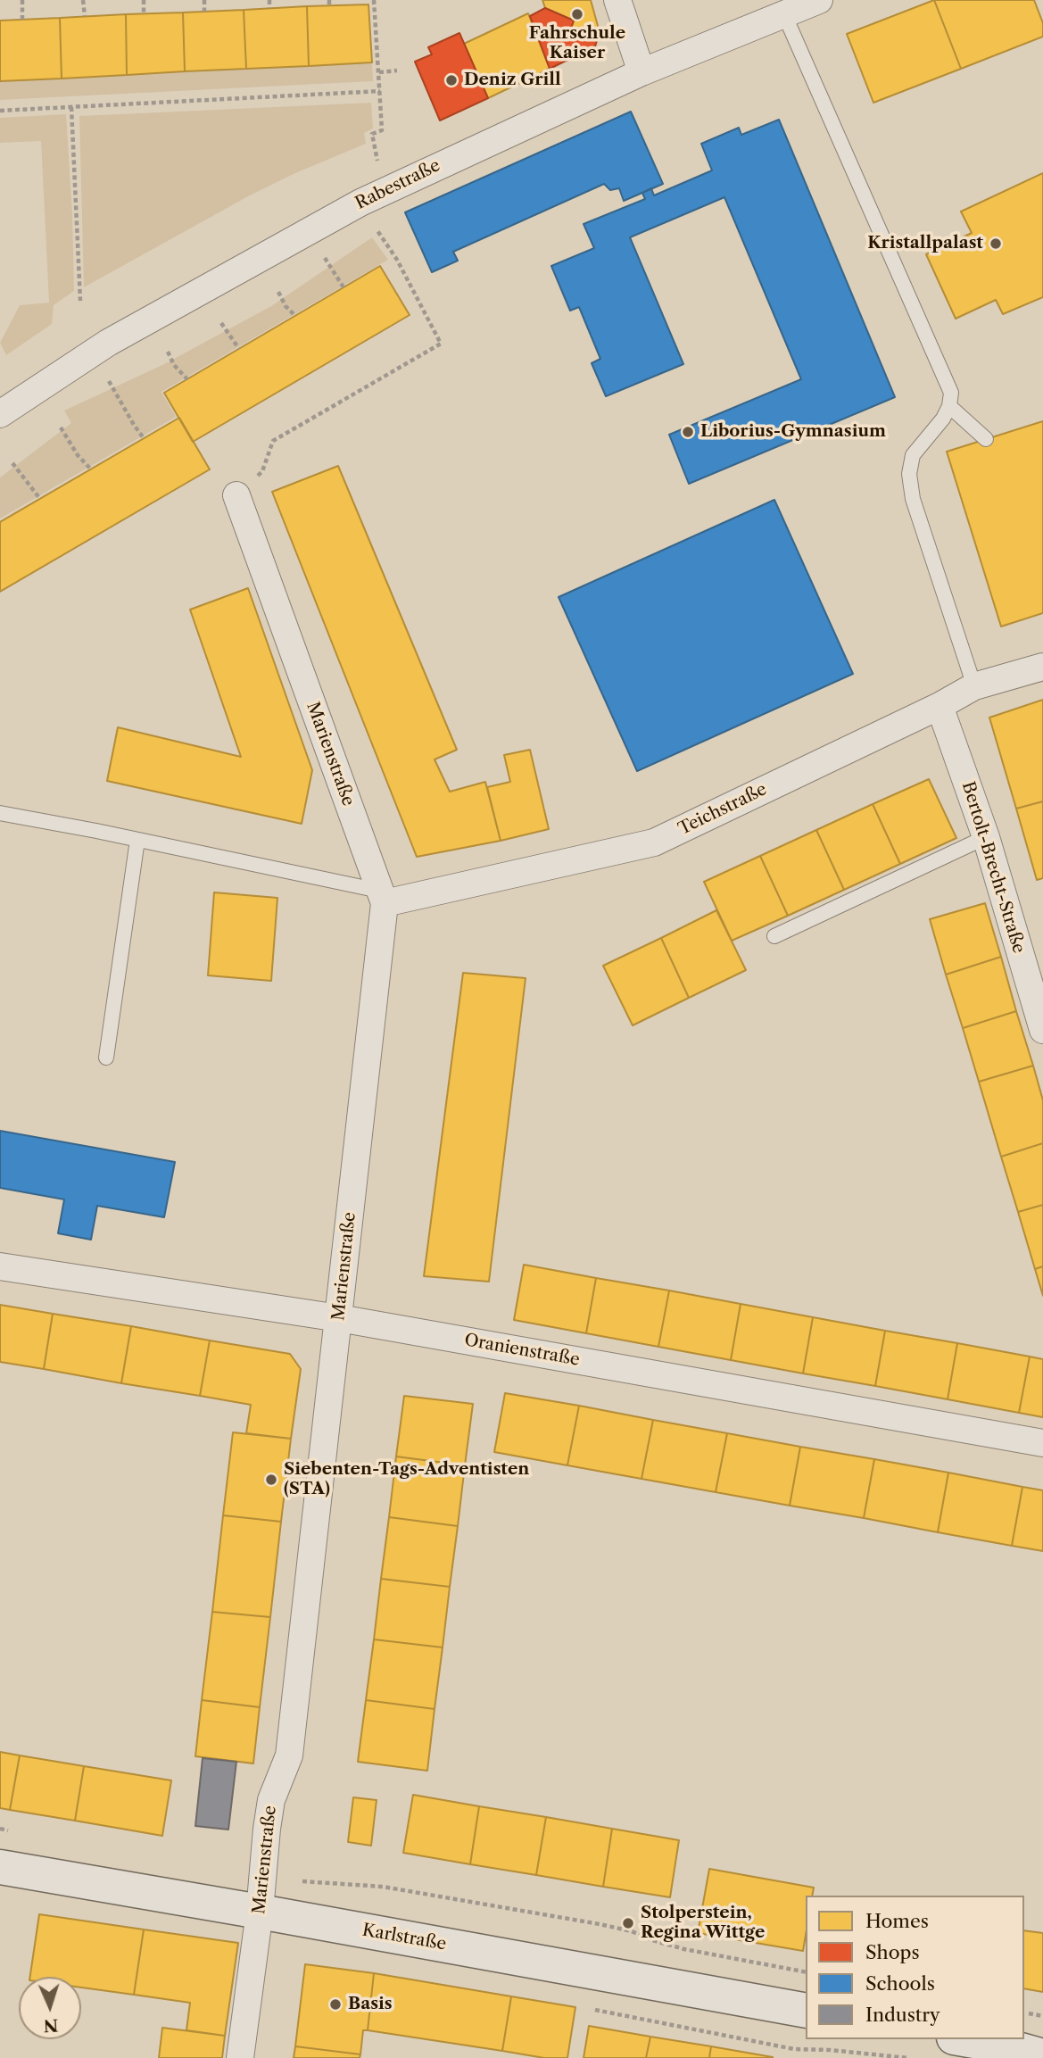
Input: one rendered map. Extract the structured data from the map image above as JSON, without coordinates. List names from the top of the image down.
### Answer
{
  "streets": {
    "main road": ["Karlstraße"],
    "street": [
      "Rabestraße",
      "Marienstraße",
      "Teichstraße",
      "Bertolt-Brecht-Straße",
      "Oranienstraße"
    ]
  },
  "crossings": [
    ["Marienstraße", "Teichstraße"],
    ["Marienstraße", "Oranienstraße"],
    ["Marienstraße", "Karlstraße"],
    ["Teichstraße", "Bertolt-Brecht-Straße"]
  ],
  "places": [
    "Fahrschule Kaiser",
    "Deniz Grill",
    "Kristallpalast",
    "Liborius-Gymnasium",
    "Siebenten-Tags-Adventisten (STA)",
    "Stolperstein, Regina Wittge",
    "Basis"
  ],
  "legend": [
    "Homes",
    "Shops",
    "Schools",
    "Industry"
  ],
  "north": "bottom"
}
